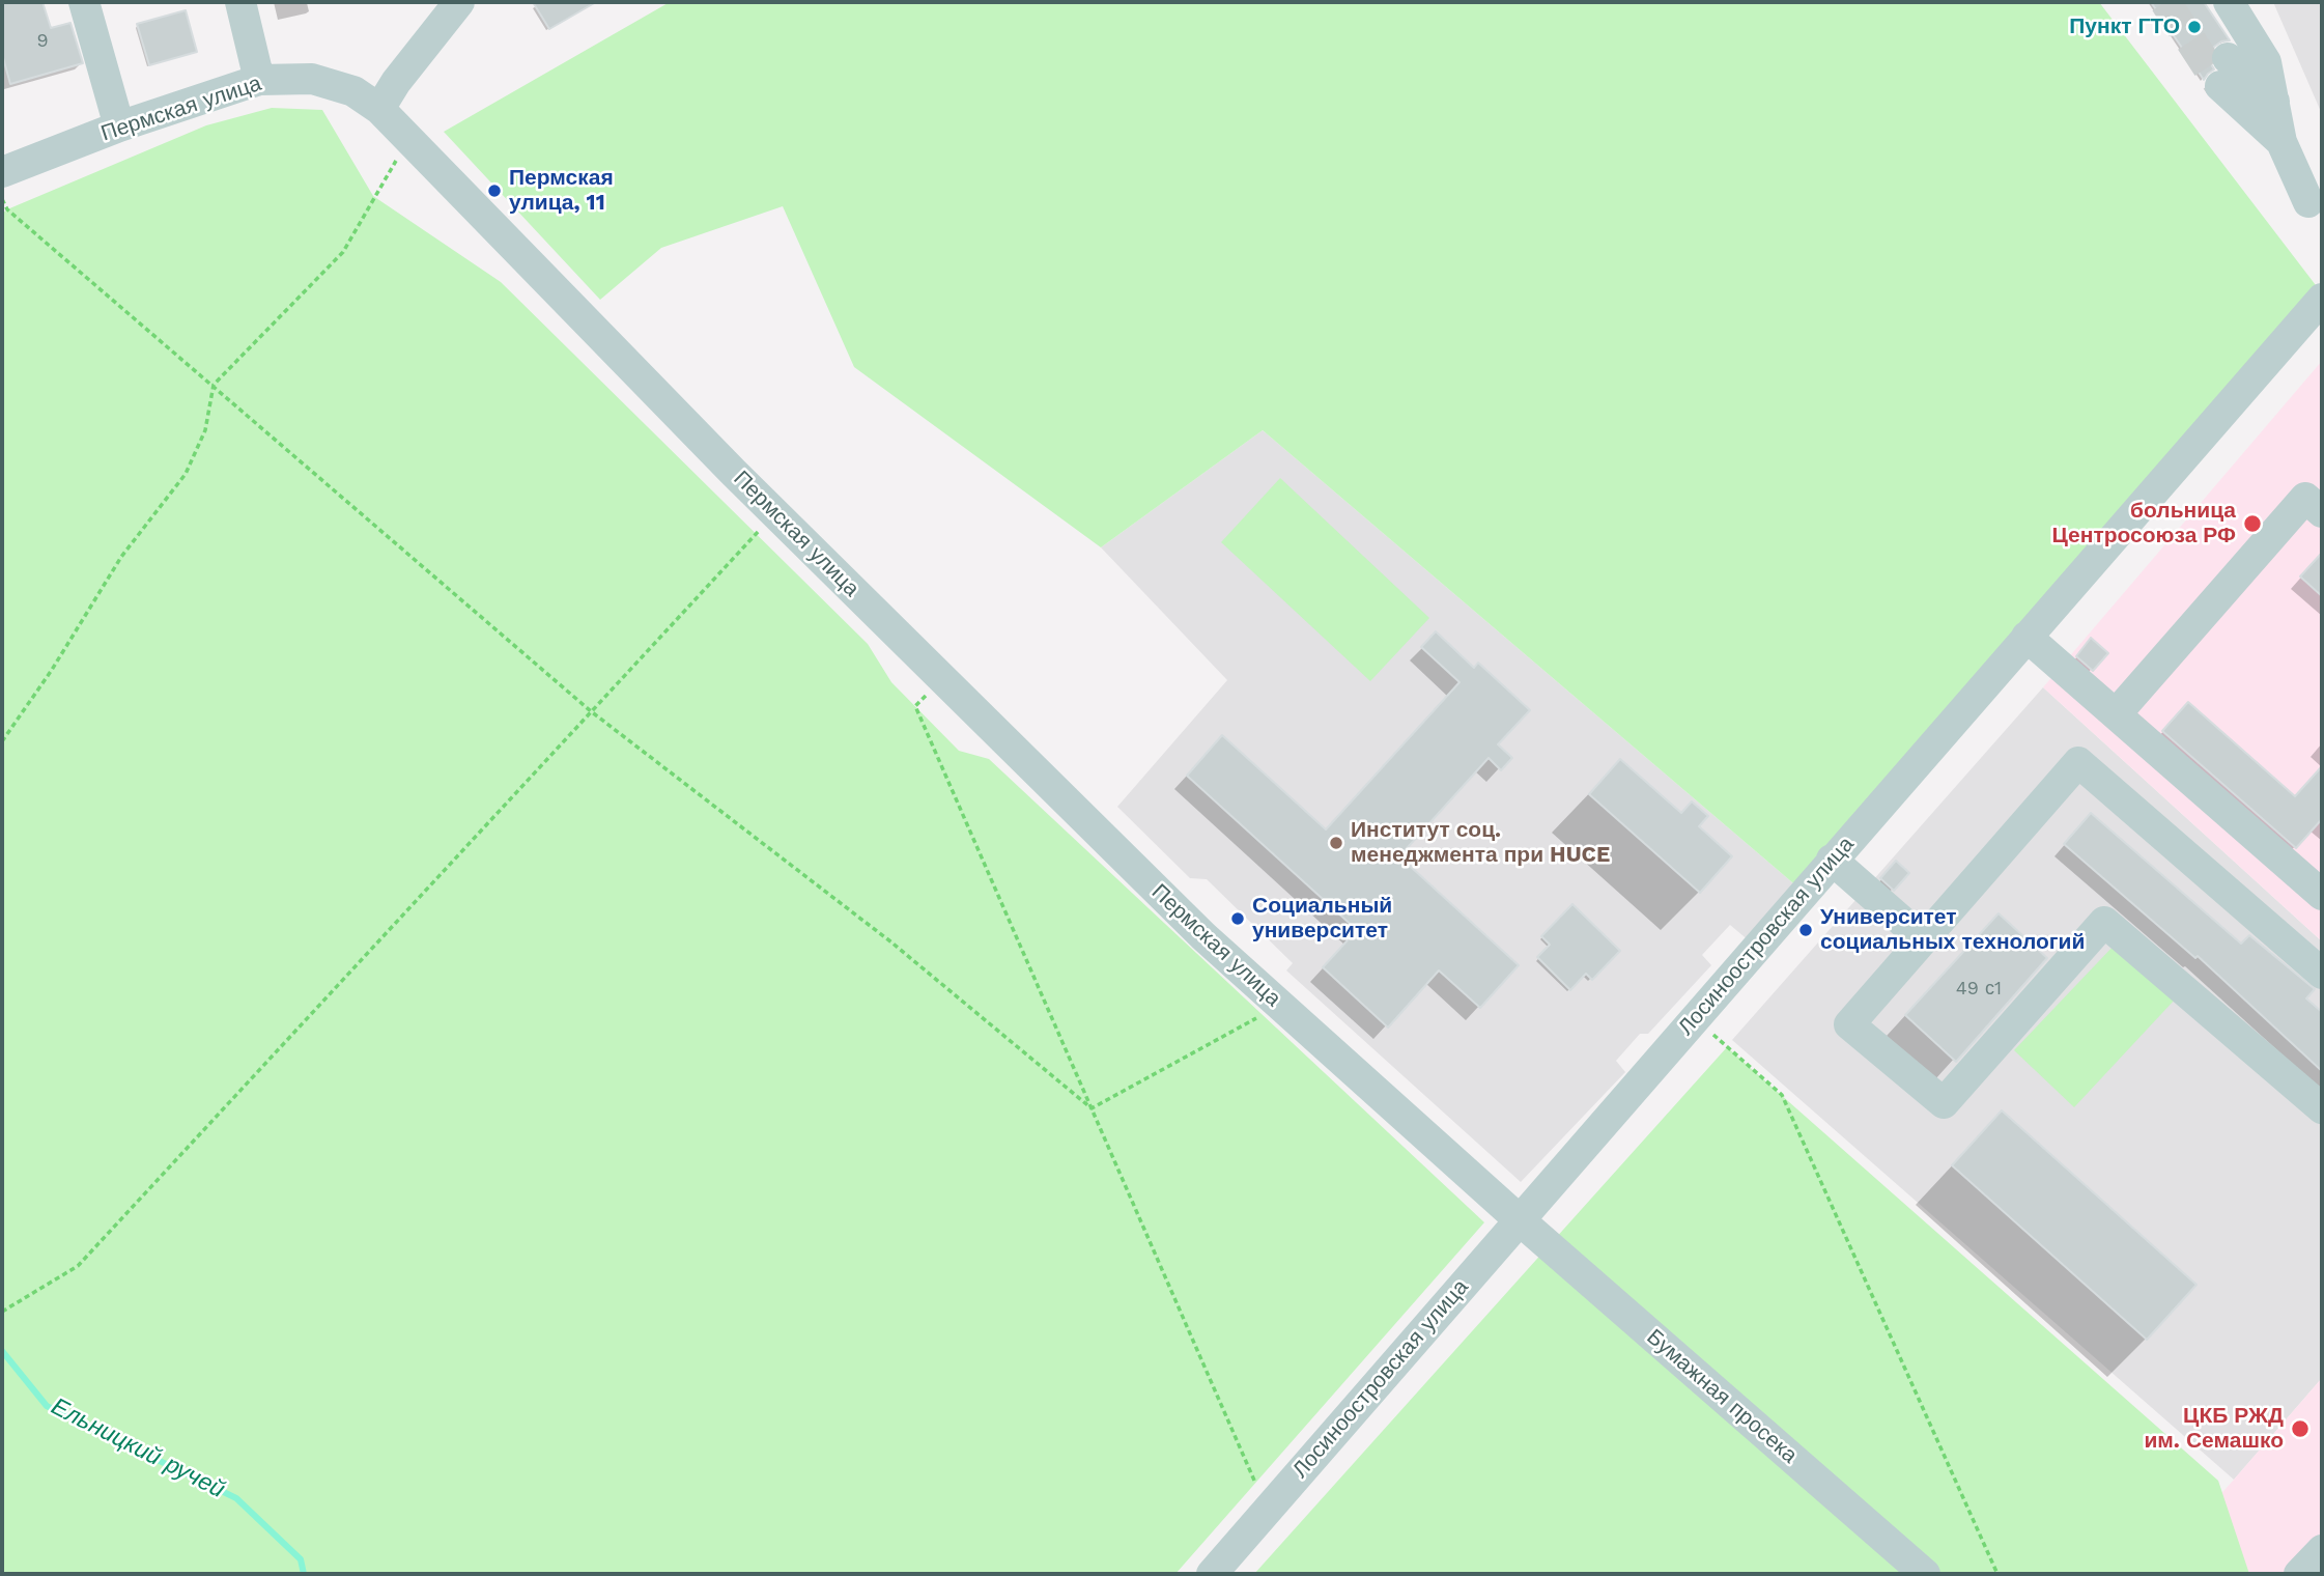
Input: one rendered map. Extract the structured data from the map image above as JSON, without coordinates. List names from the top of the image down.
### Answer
{
  "streets": {
    "street": ["Пермская улица", "Лосиноостровская улица", "Бумажная просека"]
  },
  "crossings": [
    ["Пермская улица", "Лосиноостровская улица"],
    ["Пермская улица", "Бумажная просека"],
    ["Лосиноостровская улица", "Бумажная просека"]
  ],
  "water": ["Ельницкий ручей"],
  "places": [
    "Пункт ГТО",
    "Пермская улица, 11",
    "больница Центросоюза РФ",
    "Институт соц. менеджмента при HUCE",
    "Социальный университет",
    "Университет социальных технологий",
    "ЦКБ РЖД им. Семашко"
  ],
  "house_numbers": ["9", "49 с1"]
}
